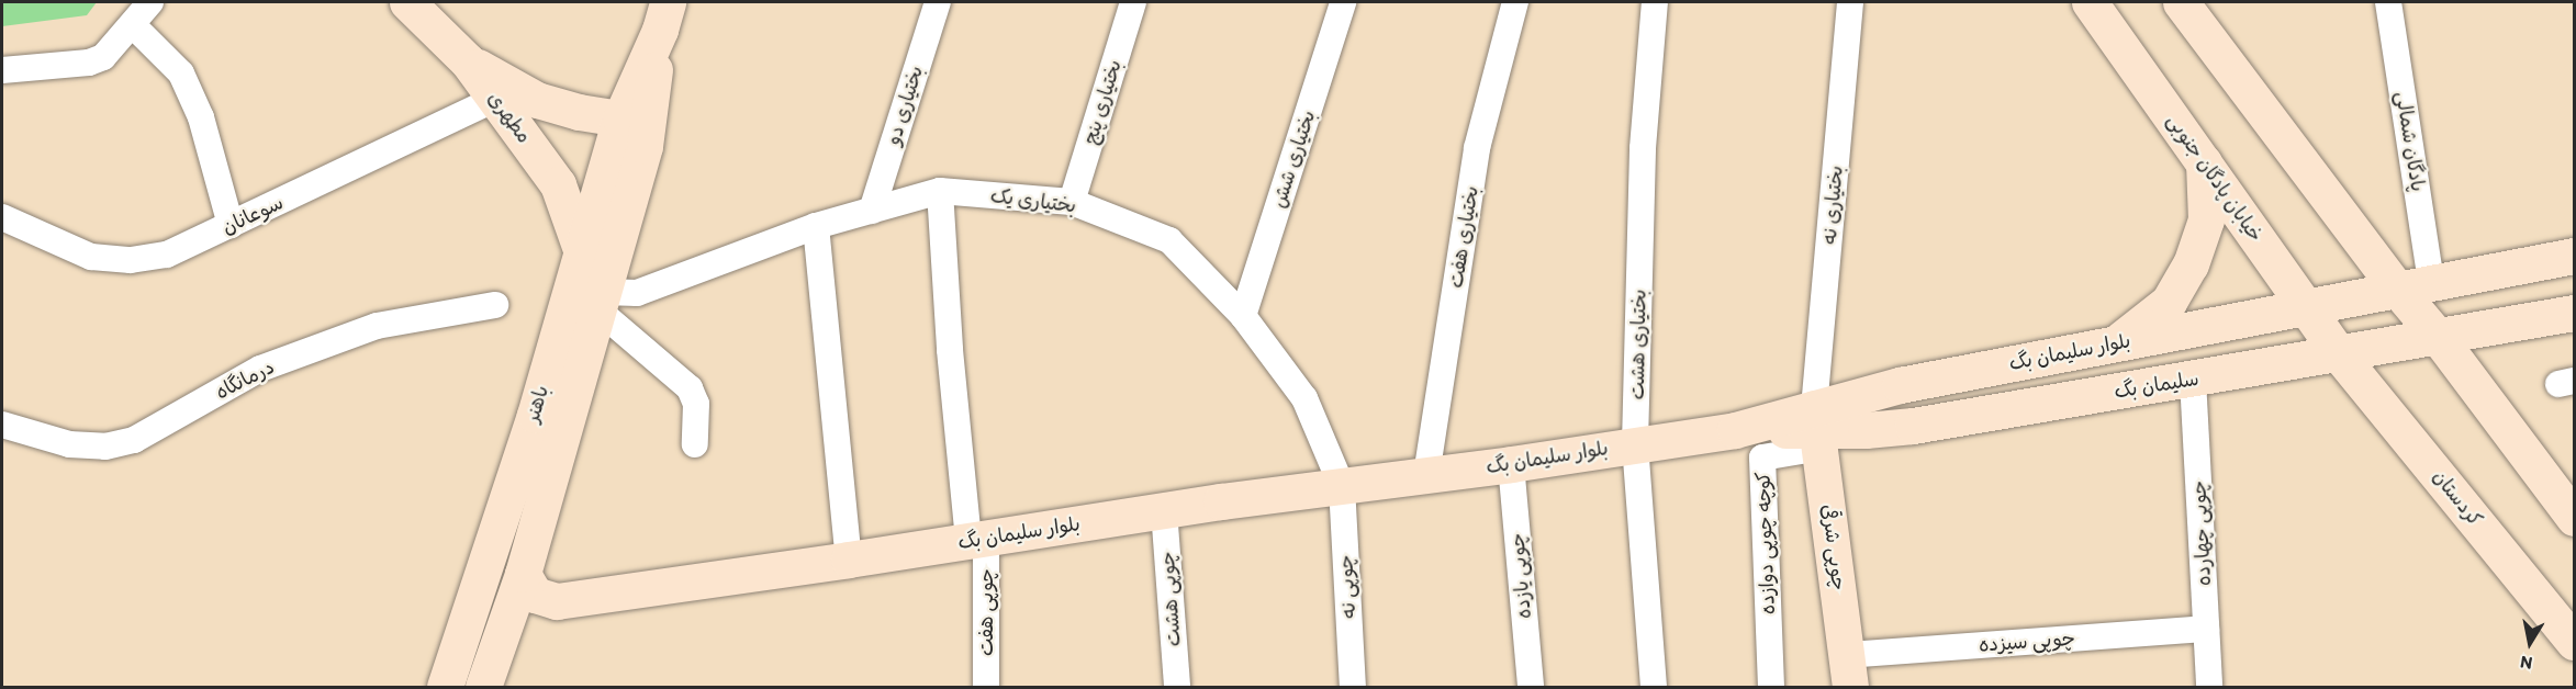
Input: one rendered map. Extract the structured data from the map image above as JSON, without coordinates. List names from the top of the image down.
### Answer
{
  "streets": {
    "main road": [
      "مطهری",
      "خیابان پادگان جنوبی",
      "بلوار سلیمان بگ",
      "سلیمان بگ",
      "باهنر",
      "کردستان",
      "چوپی شرقی"
    ],
    "street": [
      "بختیاری پنج",
      "بختیاری دو",
      "پادگان شمالی",
      "بختیاری شش",
      "بختیاری یک",
      "بختیاری نه",
      "سوعانان",
      "بختیاری هفت",
      "بختیاری هشت",
      "درمانگاه",
      "چوپی چهارده",
      "کوچه چوپی دوازده",
      "چوپی یازده",
      "چوپی نه",
      "چوپی هشت",
      "چوپی هفت",
      "چوپی سیزده"
    ]
  },
  "crossings": [
    ["بختیاری پنج", "بختیاری یک"],
    ["بختیاری دو", "بختیاری یک"],
    ["مطهری", "سوعانان"],
    ["مطهری", "باهنر"],
    ["پادگان شمالی", "بلوار سلیمان بگ"],
    ["بختیاری شش", "بختیاری یک"],
    ["خیابان پادگان جنوبی", "بلوار سلیمان بگ"],
    ["خیابان پادگان جنوبی", "سلیمان بگ"],
    ["خیابان پادگان جنوبی", "کردستان"],
    ["بختیاری یک", "بلوار سلیمان بگ"],
    ["بختیاری یک", "باهنر"],
    ["بختیاری یک", "چوپی نه"],
    ["بختیاری یک", "چوپی هفت"],
    ["بختیاری نه", "بلوار سلیمان بگ"],
    ["بختیاری نه", "سلیمان بگ"],
    ["بختیاری نه", "کوچه چوپی دوازده"],
    ["بختیاری نه", "چوپی شرقی"],
    ["بختیاری هفت", "بلوار سلیمان بگ"],
    ["بختیاری هشت", "بلوار سلیمان بگ"],
    ["بلوار سلیمان بگ", "سلیمان بگ"],
    ["بلوار سلیمان بگ", "باهنر"],
    ["بلوار سلیمان بگ", "کوچه چوپی دوازده"],
    ["بلوار سلیمان بگ", "چوپی شرقی"],
    ["بلوار سلیمان بگ", "چوپی یازده"],
    ["بلوار سلیمان بگ", "چوپی نه"],
    ["بلوار سلیمان بگ", "چوپی هشت"],
    ["بلوار سلیمان بگ", "چوپی هفت"],
    ["سلیمان بگ", "کردستان"],
    ["سلیمان بگ", "چوپی چهارده"],
    ["سلیمان بگ", "کوچه چوپی دوازده"],
    ["سلیمان بگ", "چوپی شرقی"],
    ["چوپی چهارده", "چوپی سیزده"],
    ["کوچه چوپی دوازده", "چوپی شرقی"],
    ["چوپی شرقی", "چوپی سیزده"]
  ],
  "north": "bottom"
}
